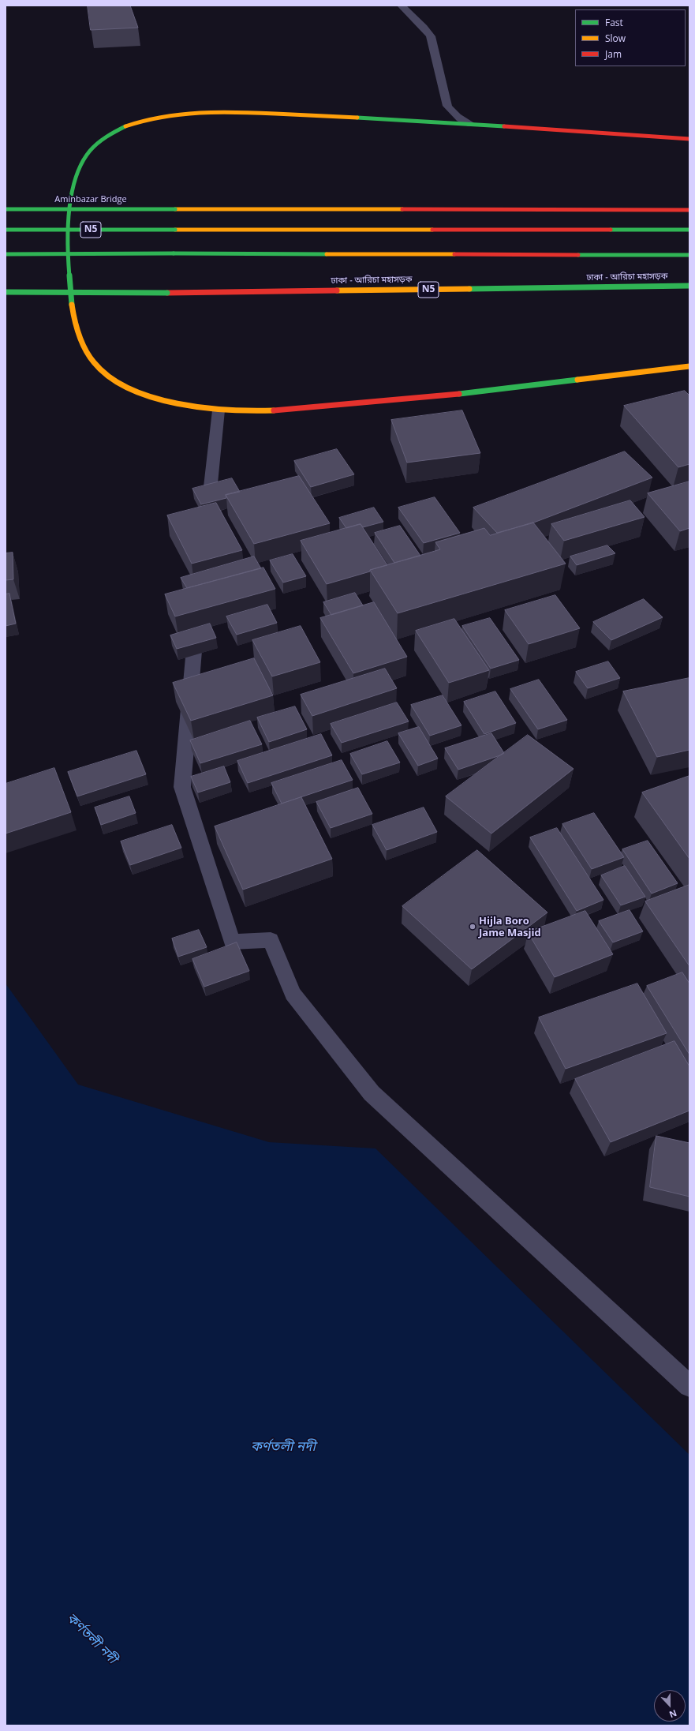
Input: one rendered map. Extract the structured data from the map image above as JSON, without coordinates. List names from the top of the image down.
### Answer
{
  "streets": {
    "main road": ["Aminbazar Bridge", "N5", "ঢাকা - আরিচা মহাসড়ক"]
  },
  "water": ["কর্ণতলী নদী"],
  "places": ["Hijla Boro Jame Masjid"],
  "legend": ["Fast", "Slow", "Jam"],
  "north": "bottom"
}
